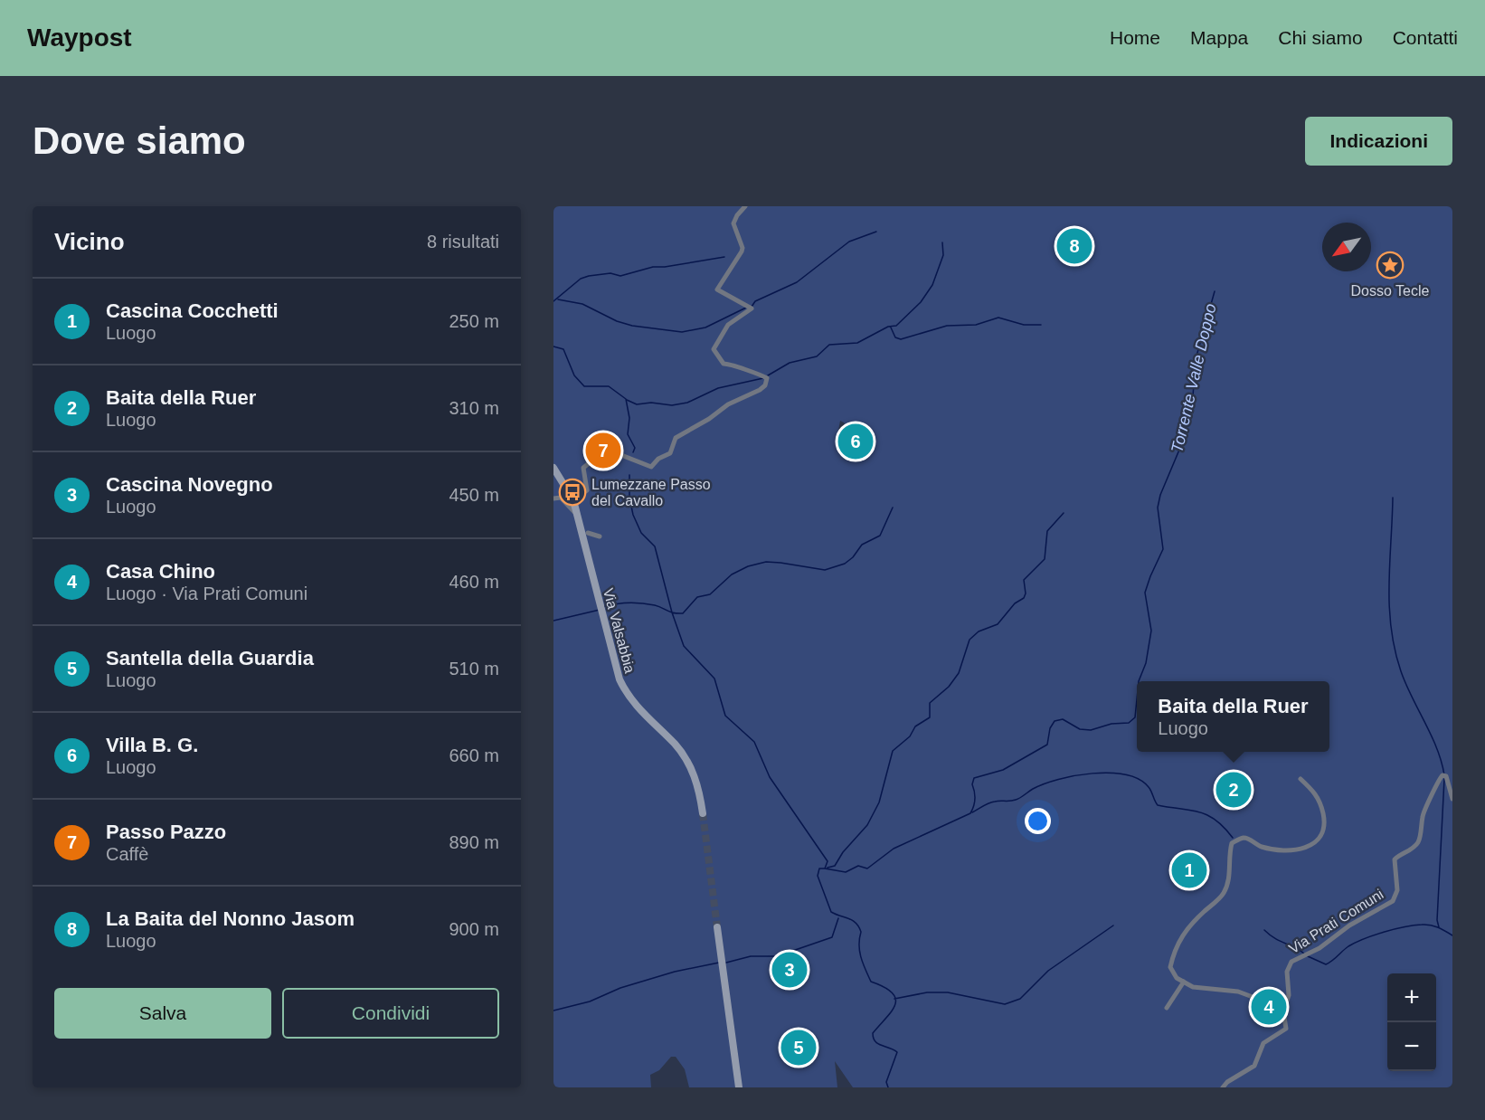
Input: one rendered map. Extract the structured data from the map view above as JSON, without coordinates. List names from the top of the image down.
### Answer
{
  "streets": {
    "main road": ["Via Valsabbia"],
    "street": ["Via Prati Comuni"]
  },
  "water": ["Torrente Valle Doppo"],
  "places": {
    "place": ["Dosso Tecle"],
    "bus stop": ["Lumezzane Passo del Cavallo"]
  },
  "north": "bottom left",
  "page": {
    "header": "Waypost",
    "nav": [
      "Home",
      "Mappa",
      "Chi siamo",
      "Contatti"
    ],
    "buttons": [
      "Indicazioni",
      ["Salva", "Condividi"]
    ],
    "title": "Dove siamo",
    "heading": ["Vicino", "8 risultati"],
    "pins": [
      "8",
      "6",
      "7",
      "2",
      "1",
      "3",
      "4",
      "5"
    ],
    "list": [
      {
        "mark": "1",
        "name": "Cascina Cocchetti",
        "note": "Luogo",
        "value": "250 m"
      },
      {
        "mark": "2",
        "name": "Baita della Ruer",
        "note": "Luogo",
        "value": "310 m"
      },
      {
        "mark": "3",
        "name": "Cascina Novegno",
        "note": "Luogo",
        "value": "450 m"
      },
      {
        "mark": "4",
        "name": "Casa Chino",
        "note": "Luogo · Via Prati Comuni",
        "value": "460 m"
      },
      {
        "mark": "5",
        "name": "Santella della Guardia",
        "note": "Luogo",
        "value": "510 m"
      },
      {
        "mark": "6",
        "name": "Villa B. G.",
        "note": "Luogo",
        "value": "660 m"
      },
      {
        "mark": "7",
        "name": "Passo Pazzo",
        "note": "Caffè",
        "value": "890 m"
      },
      {
        "mark": "8",
        "name": "La Baita del Nonno Jasom",
        "note": "Luogo",
        "value": "900 m"
      }
    ],
    "popup": ["Baita della Ruer", "Luogo"],
    "map_buttons": ["+", "−"]
  }
}
